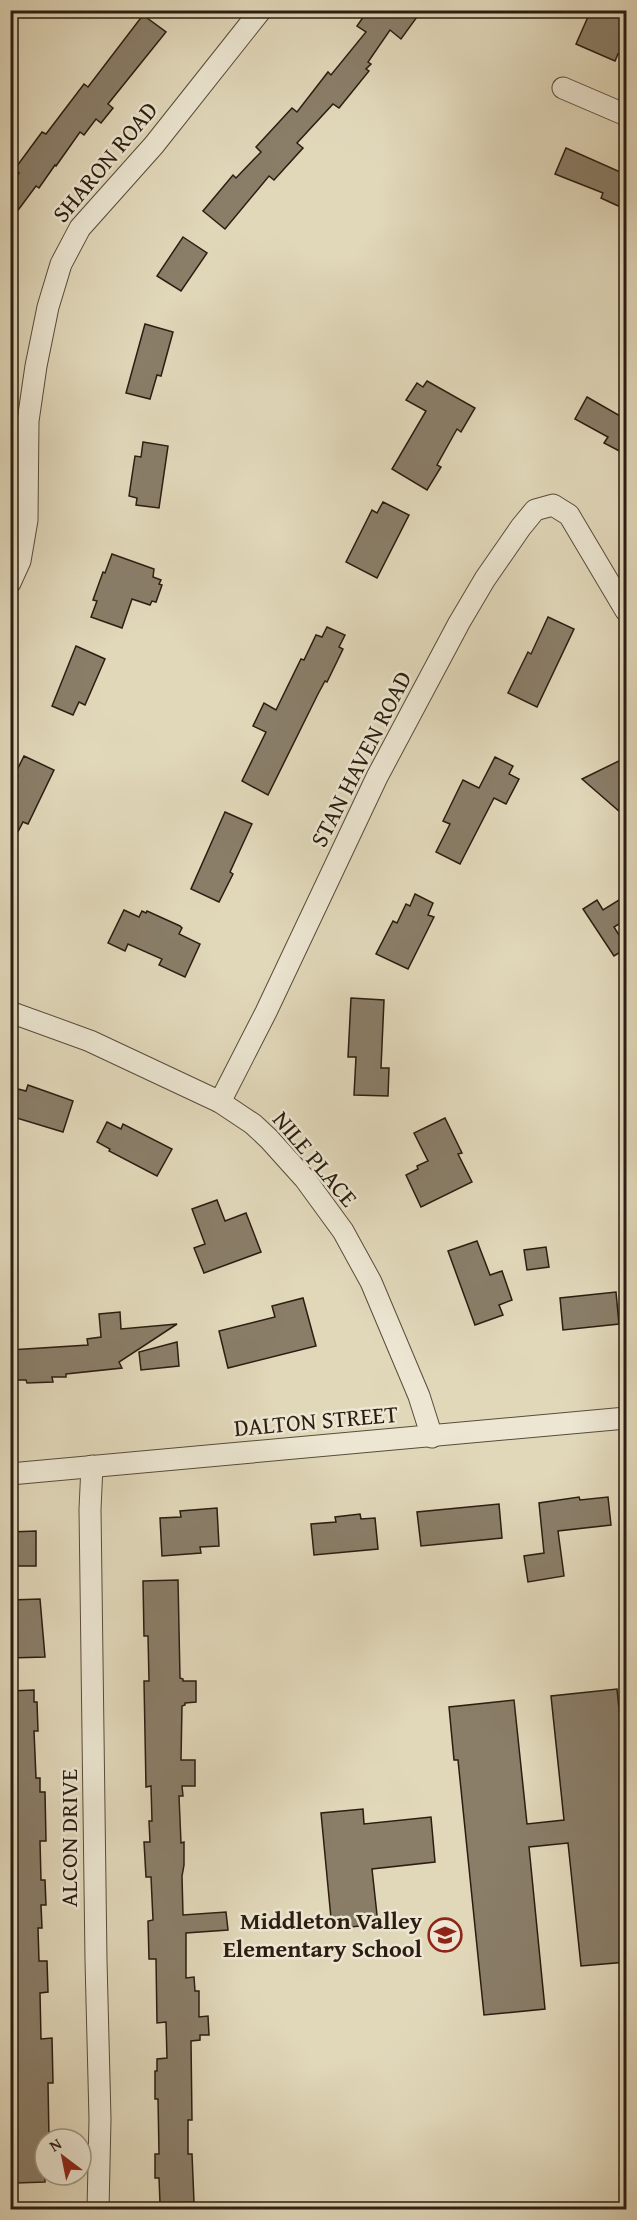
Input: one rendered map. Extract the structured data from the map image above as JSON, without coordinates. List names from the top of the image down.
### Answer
{
  "streets": {
    "street": [
      "SHARON ROAD",
      "STAN HAVEN ROAD",
      "NILE PLACE",
      "DALTON STREET",
      "ALCON DRIVE"
    ]
  },
  "crossings": [
    ["STAN HAVEN ROAD", "NILE PLACE"],
    ["NILE PLACE", "DALTON STREET"],
    ["DALTON STREET", "ALCON DRIVE"]
  ],
  "places": {
    "school or university": ["Middleton Valley Elementary School"]
  },
  "north": "top left"
}
